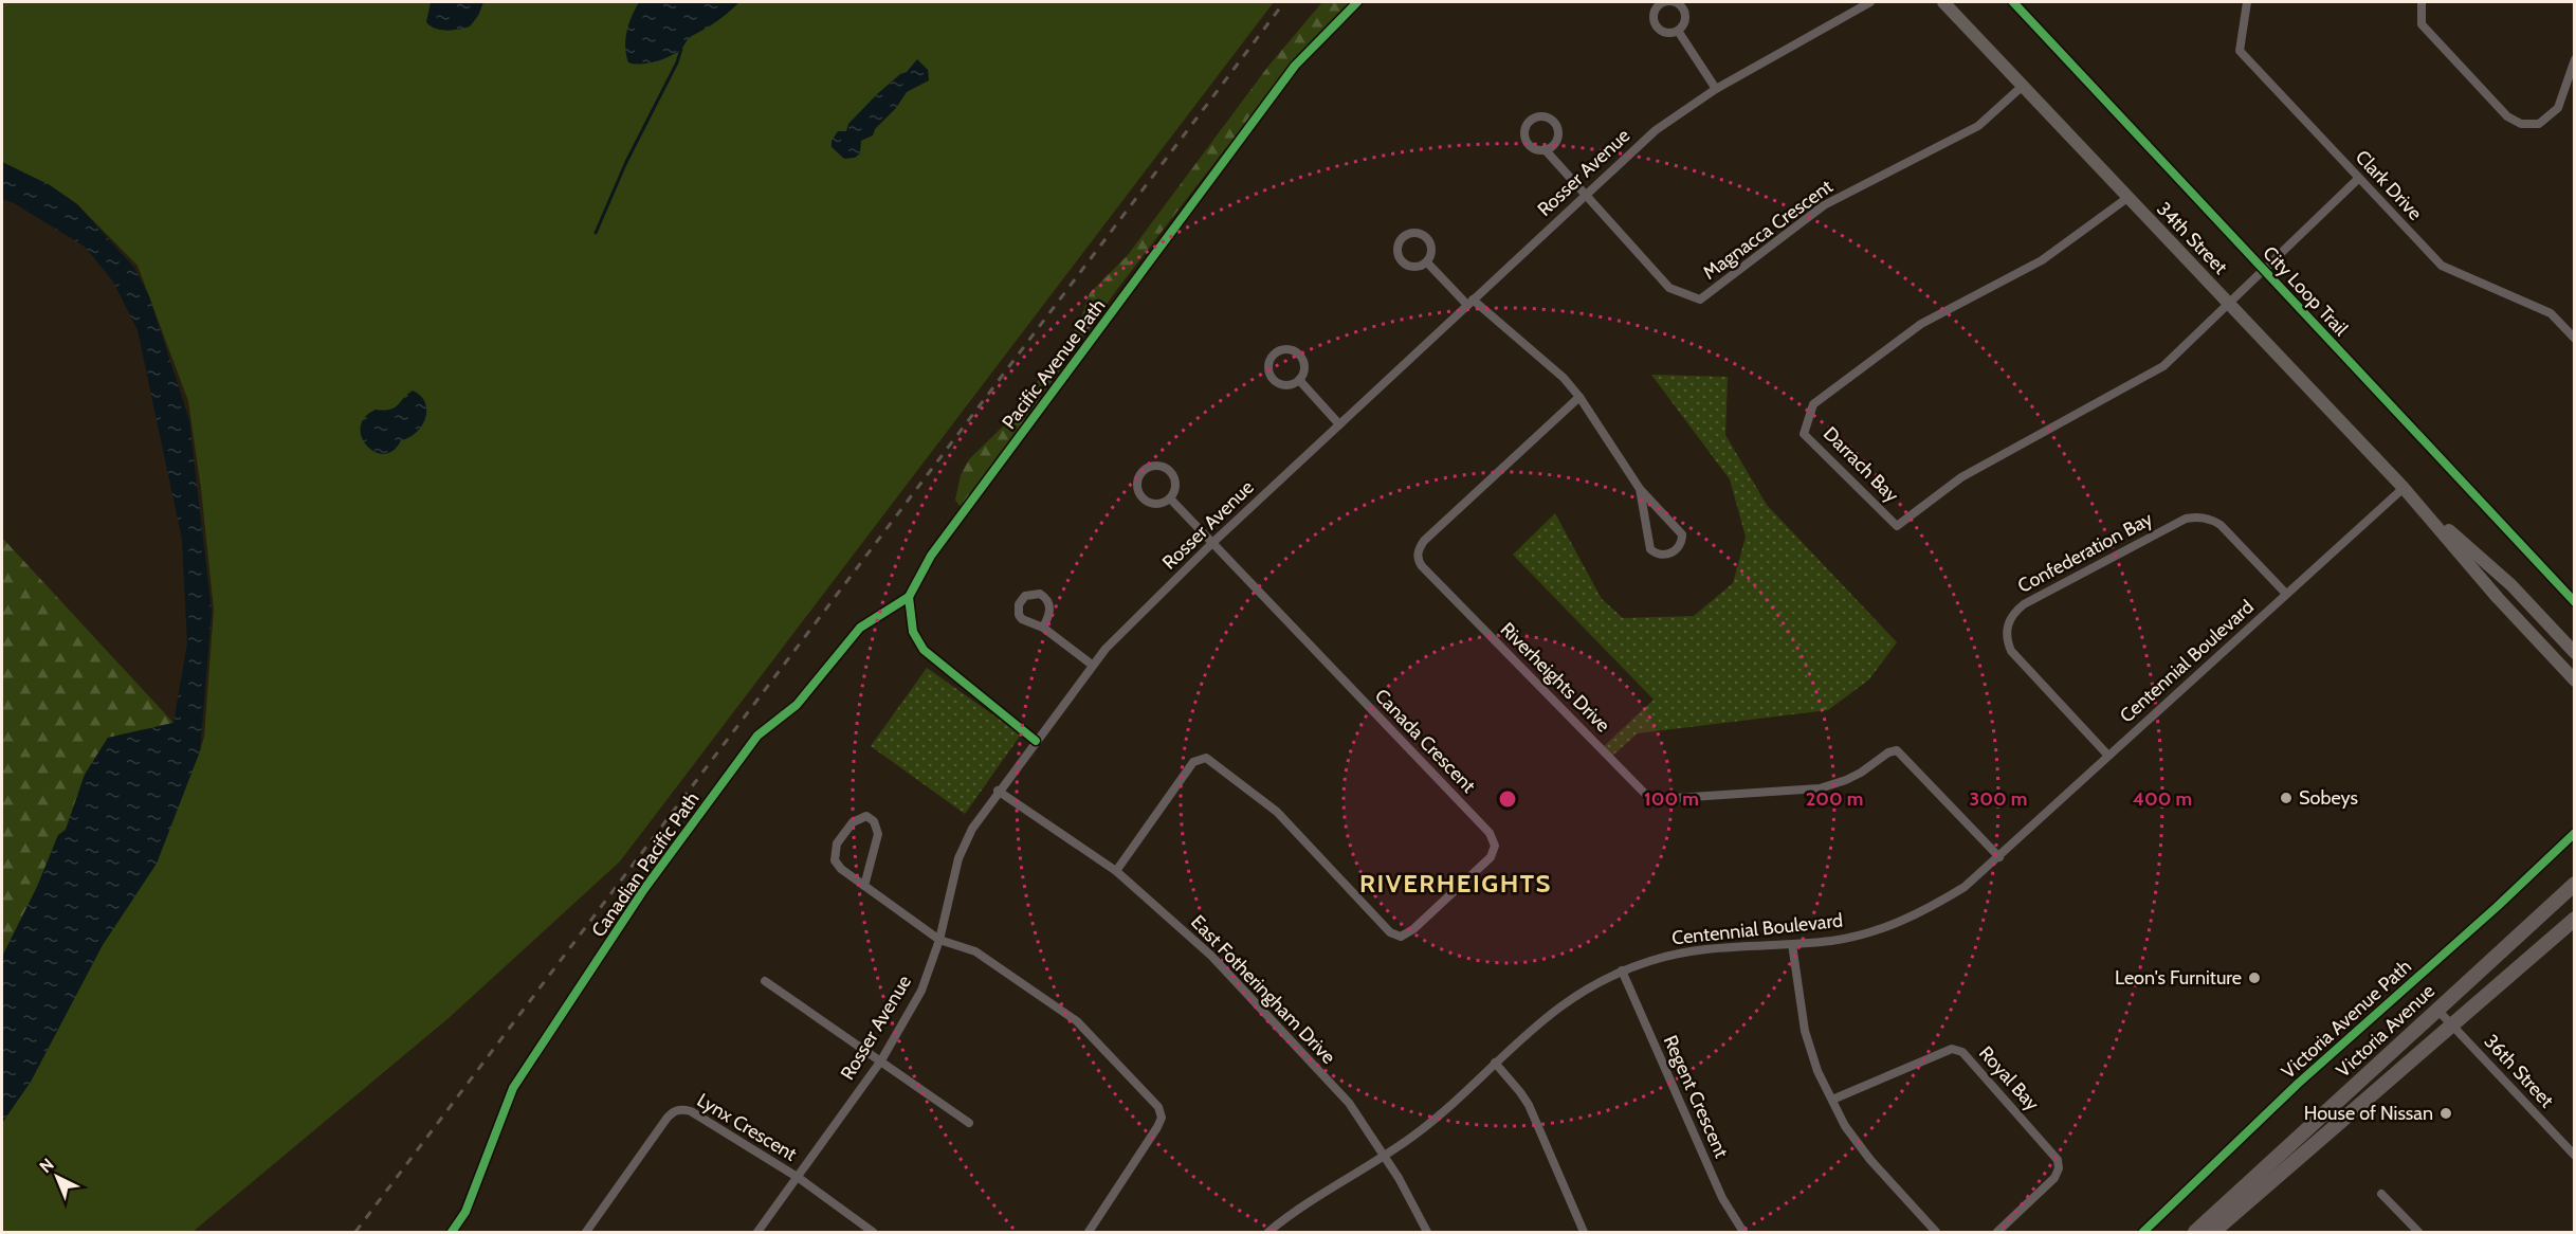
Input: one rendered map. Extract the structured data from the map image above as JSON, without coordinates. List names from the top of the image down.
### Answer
{
  "streets": {
    "main road": ["Victoria Avenue"],
    "street": [
      "Rosser Avenue",
      "Clark Drive",
      "Magnacca Crescent",
      "34th Street",
      "Darrach Bay",
      "Confederation Bay",
      "Centennial Boulevard",
      "Riverheights Drive",
      "Canada Crescent",
      "East Fotheringham Drive",
      "36th Street",
      "Royal Bay",
      "Regent Crescent",
      "Lynx Crescent"
    ],
    "cycle path": [
      "City Loop Trail",
      "Pacific Avenue Path",
      "Canadian Pacific Path",
      "Victoria Avenue Path"
    ]
  },
  "crossings": [
    ["Rosser Avenue", "Magnacca Crescent"],
    ["Rosser Avenue", "Canada Crescent"],
    ["Rosser Avenue", "East Fotheringham Drive"],
    ["Rosser Avenue", "Lynx Crescent"],
    ["Magnacca Crescent", "34th Street"],
    ["34th Street", "Darrach Bay"],
    ["34th Street", "Centennial Boulevard"],
    ["Confederation Bay", "Centennial Boulevard"],
    ["Centennial Boulevard", "Riverheights Drive"],
    ["Centennial Boulevard", "East Fotheringham Drive"],
    ["Centennial Boulevard", "Regent Crescent"],
    ["Canada Crescent", "East Fotheringham Drive"],
    ["Victoria Avenue", "36th Street"]
  ],
  "districts": ["RIVERHEIGHTS"],
  "places": ["Sobeys", "Leon's Furniture", "House of Nissan"],
  "north": "top left",
  "rings": [
    "100 m",
    "200 m",
    "300 m",
    "400 m"
  ]
}
